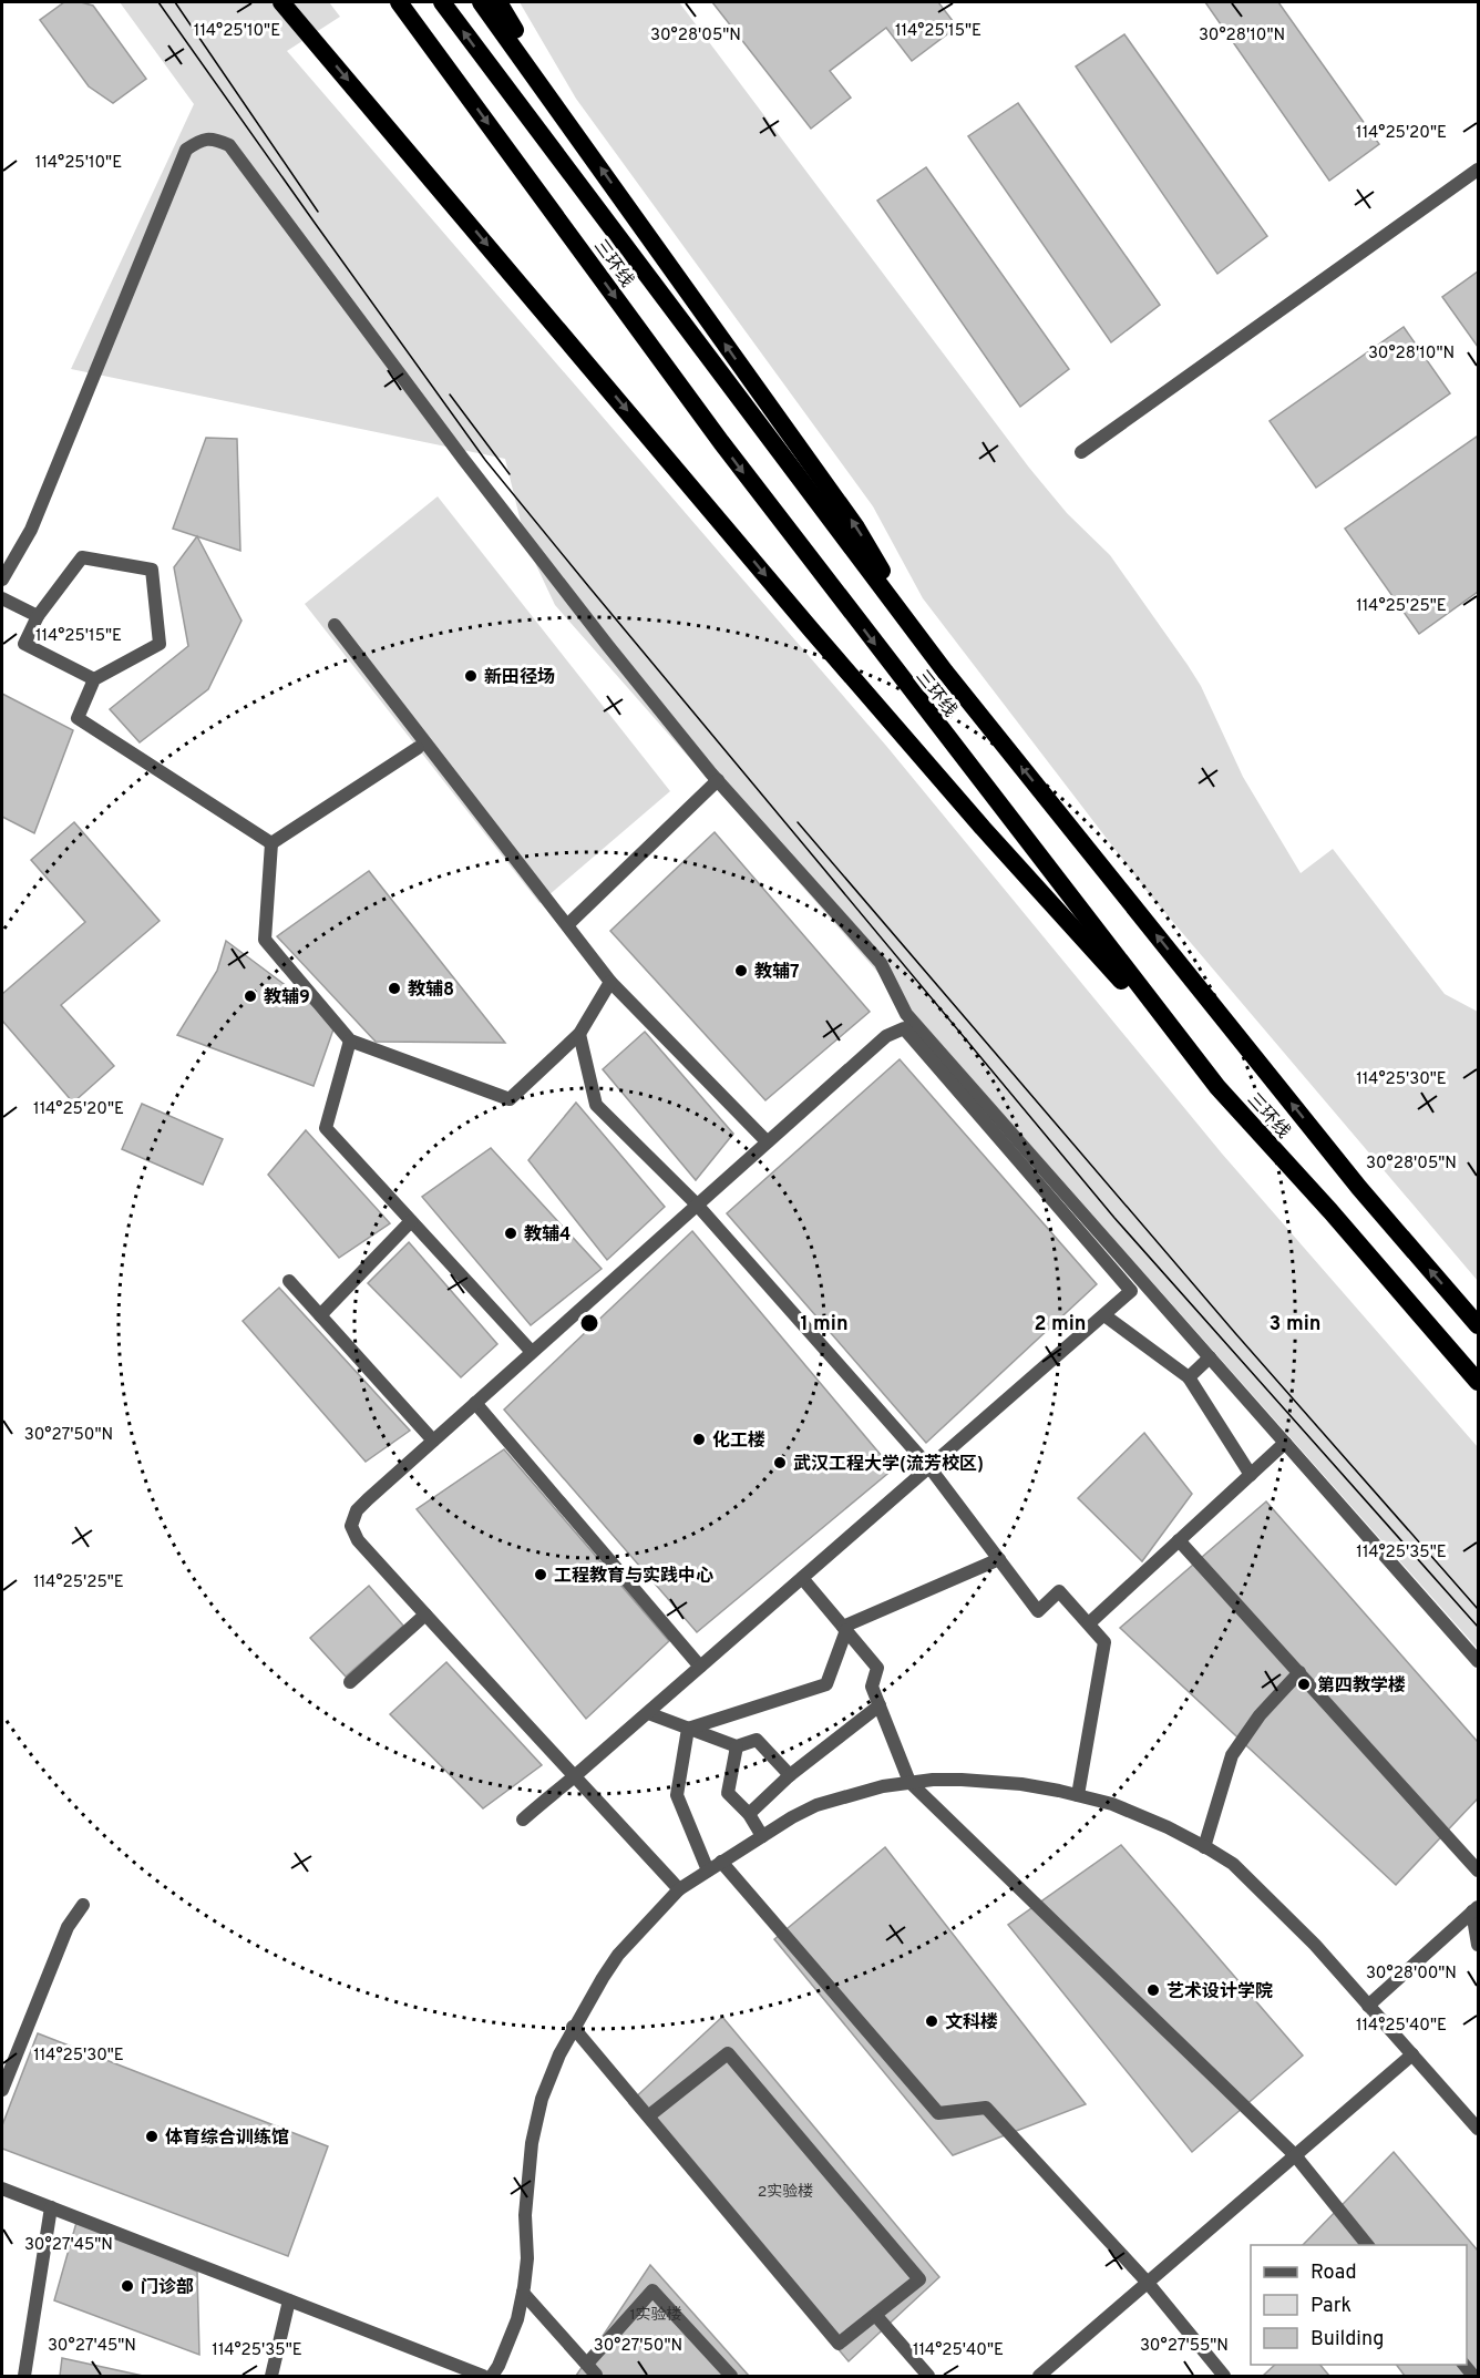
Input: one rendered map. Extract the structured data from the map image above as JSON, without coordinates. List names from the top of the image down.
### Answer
{
  "streets": {
    "highway": ["三环线"]
  },
  "places": [
    "新田径场",
    "教辅7",
    "教辅8",
    "教辅9",
    "教辅4",
    "化工楼",
    "武汉工程大学(流芳校区)",
    "工程教育与实践中心",
    "第四教学楼",
    "艺术设计学院",
    "文科楼",
    "体育综合训练馆",
    "门诊部"
  ],
  "house_numbers": ["2实验楼", "1实验楼"],
  "legend": ["Road", "Park", "Building"],
  "coordinates": [
    "114°25'15\"E",
    "114°25'10\"E",
    "30°28'05\"N",
    "30°28'10\"N",
    "114°25'20\"E",
    "114°25'25\"E",
    "114°25'30\"E",
    "30°27'50\"N",
    "114°25'35\"E",
    "30°28'00\"N",
    "114°25'40\"E",
    "30°27'45\"N",
    "30°27'55\"N"
  ],
  "rings": ["1 min", "2 min", "3 min"]
}
